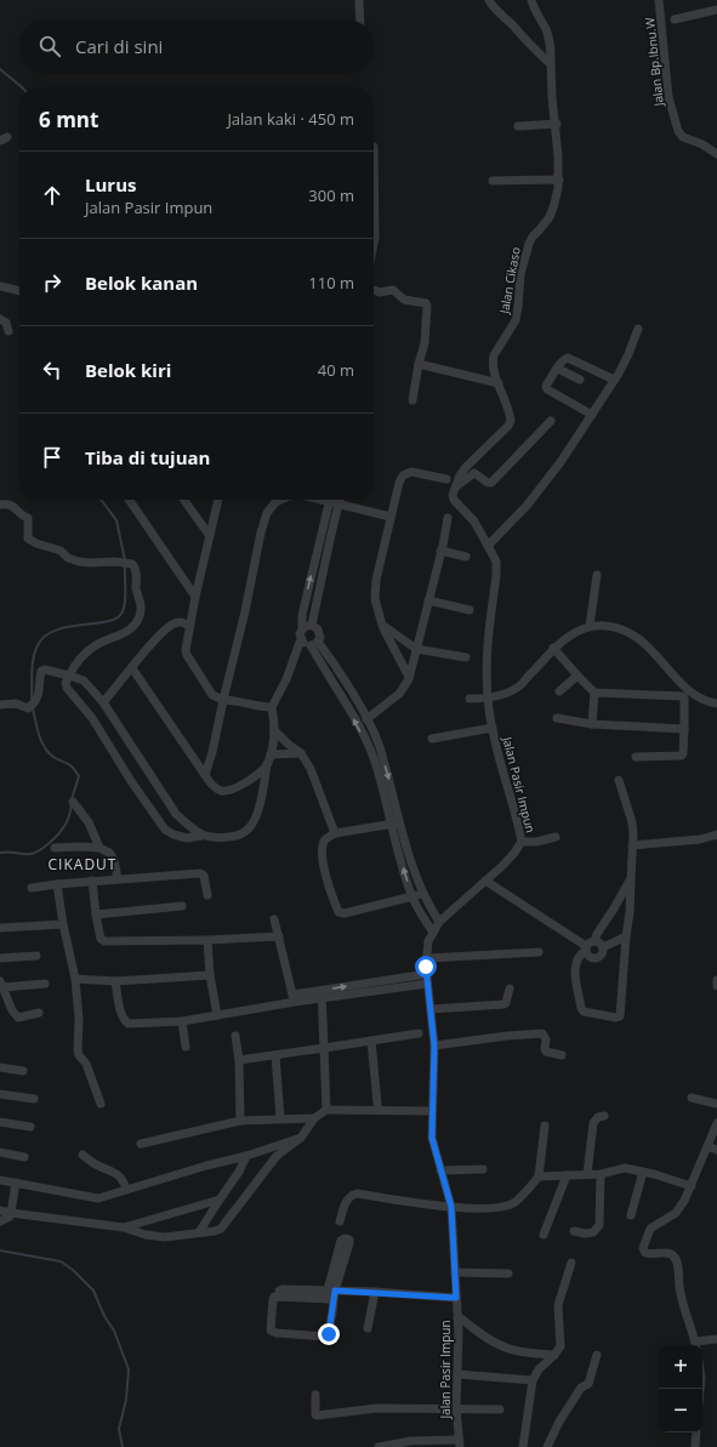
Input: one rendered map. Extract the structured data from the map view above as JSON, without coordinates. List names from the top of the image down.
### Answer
{
  "streets": {
    "street": ["Jalan Bp.Ibnu.W", "Jalan Cikaso", "Jalan Pasir Impun"]
  },
  "districts": ["CIKADUT"],
  "page": {
    "search": "Cari di sini",
    "heading": ["6 mnt", "Jalan kaki · 450 m"],
    "list": [
      ["Lurus", "Jalan Pasir Impun", "300 m"],
      ["Belok kanan", "110 m"],
      ["Belok kiri", "40 m"],
      "Tiba di tujuan"
    ],
    "map_buttons": ["+", "−"]
  }
}
